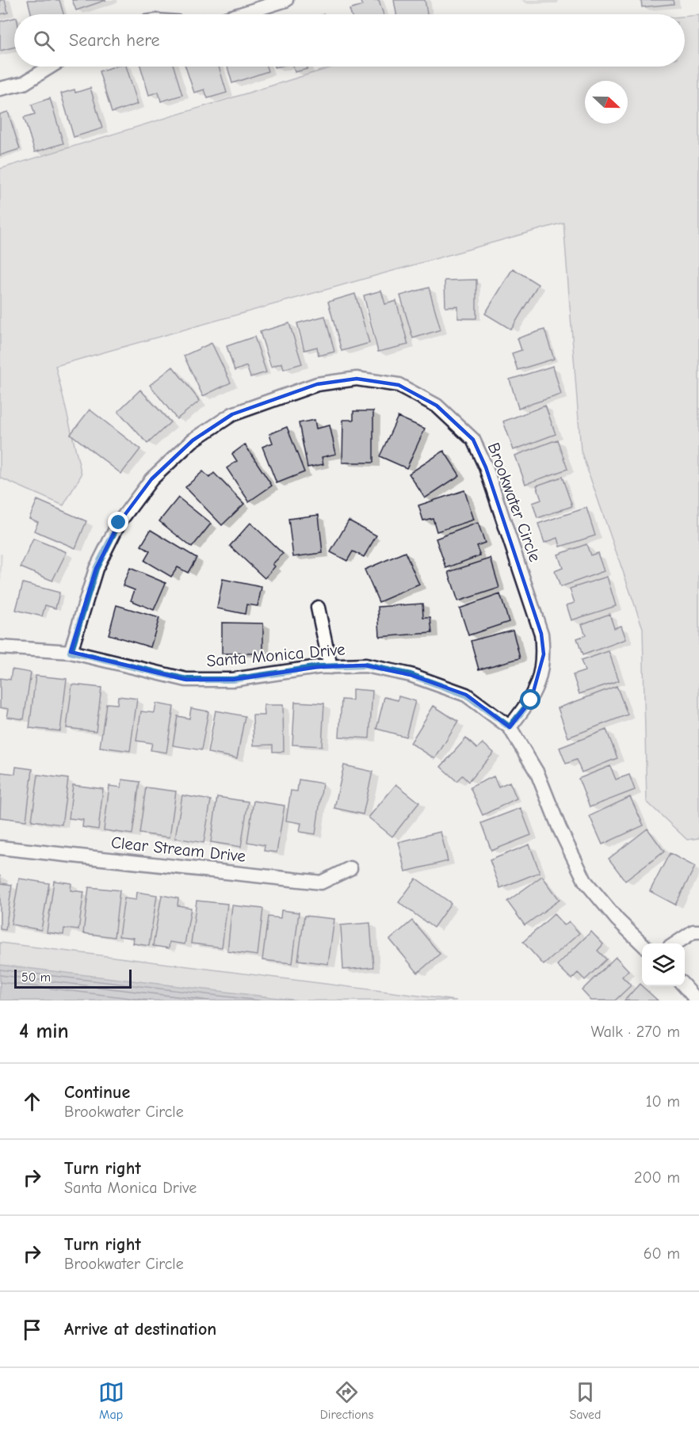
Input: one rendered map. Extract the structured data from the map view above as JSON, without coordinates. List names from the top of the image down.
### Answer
{
  "streets": {
    "street": ["Brookwater Circle", "Santa Monica Drive", "Clear Stream Drive"]
  },
  "crossings": [
    ["Brookwater Circle", "Santa Monica Drive"]
  ],
  "scale_bar": "50 m",
  "north": "right",
  "page": {
    "search": "Search here",
    "scale": "50 m",
    "heading": ["4 min", "Walk · 270 m"],
    "list": [
      ["Continue", "Brookwater Circle", "10 m"],
      ["Turn right", "Santa Monica Drive", "200 m"],
      ["Turn right", "Brookwater Circle", "60 m"],
      "Arrive at destination"
    ],
    "nav": ["Map", "Directions", "Saved"]
  }
}
